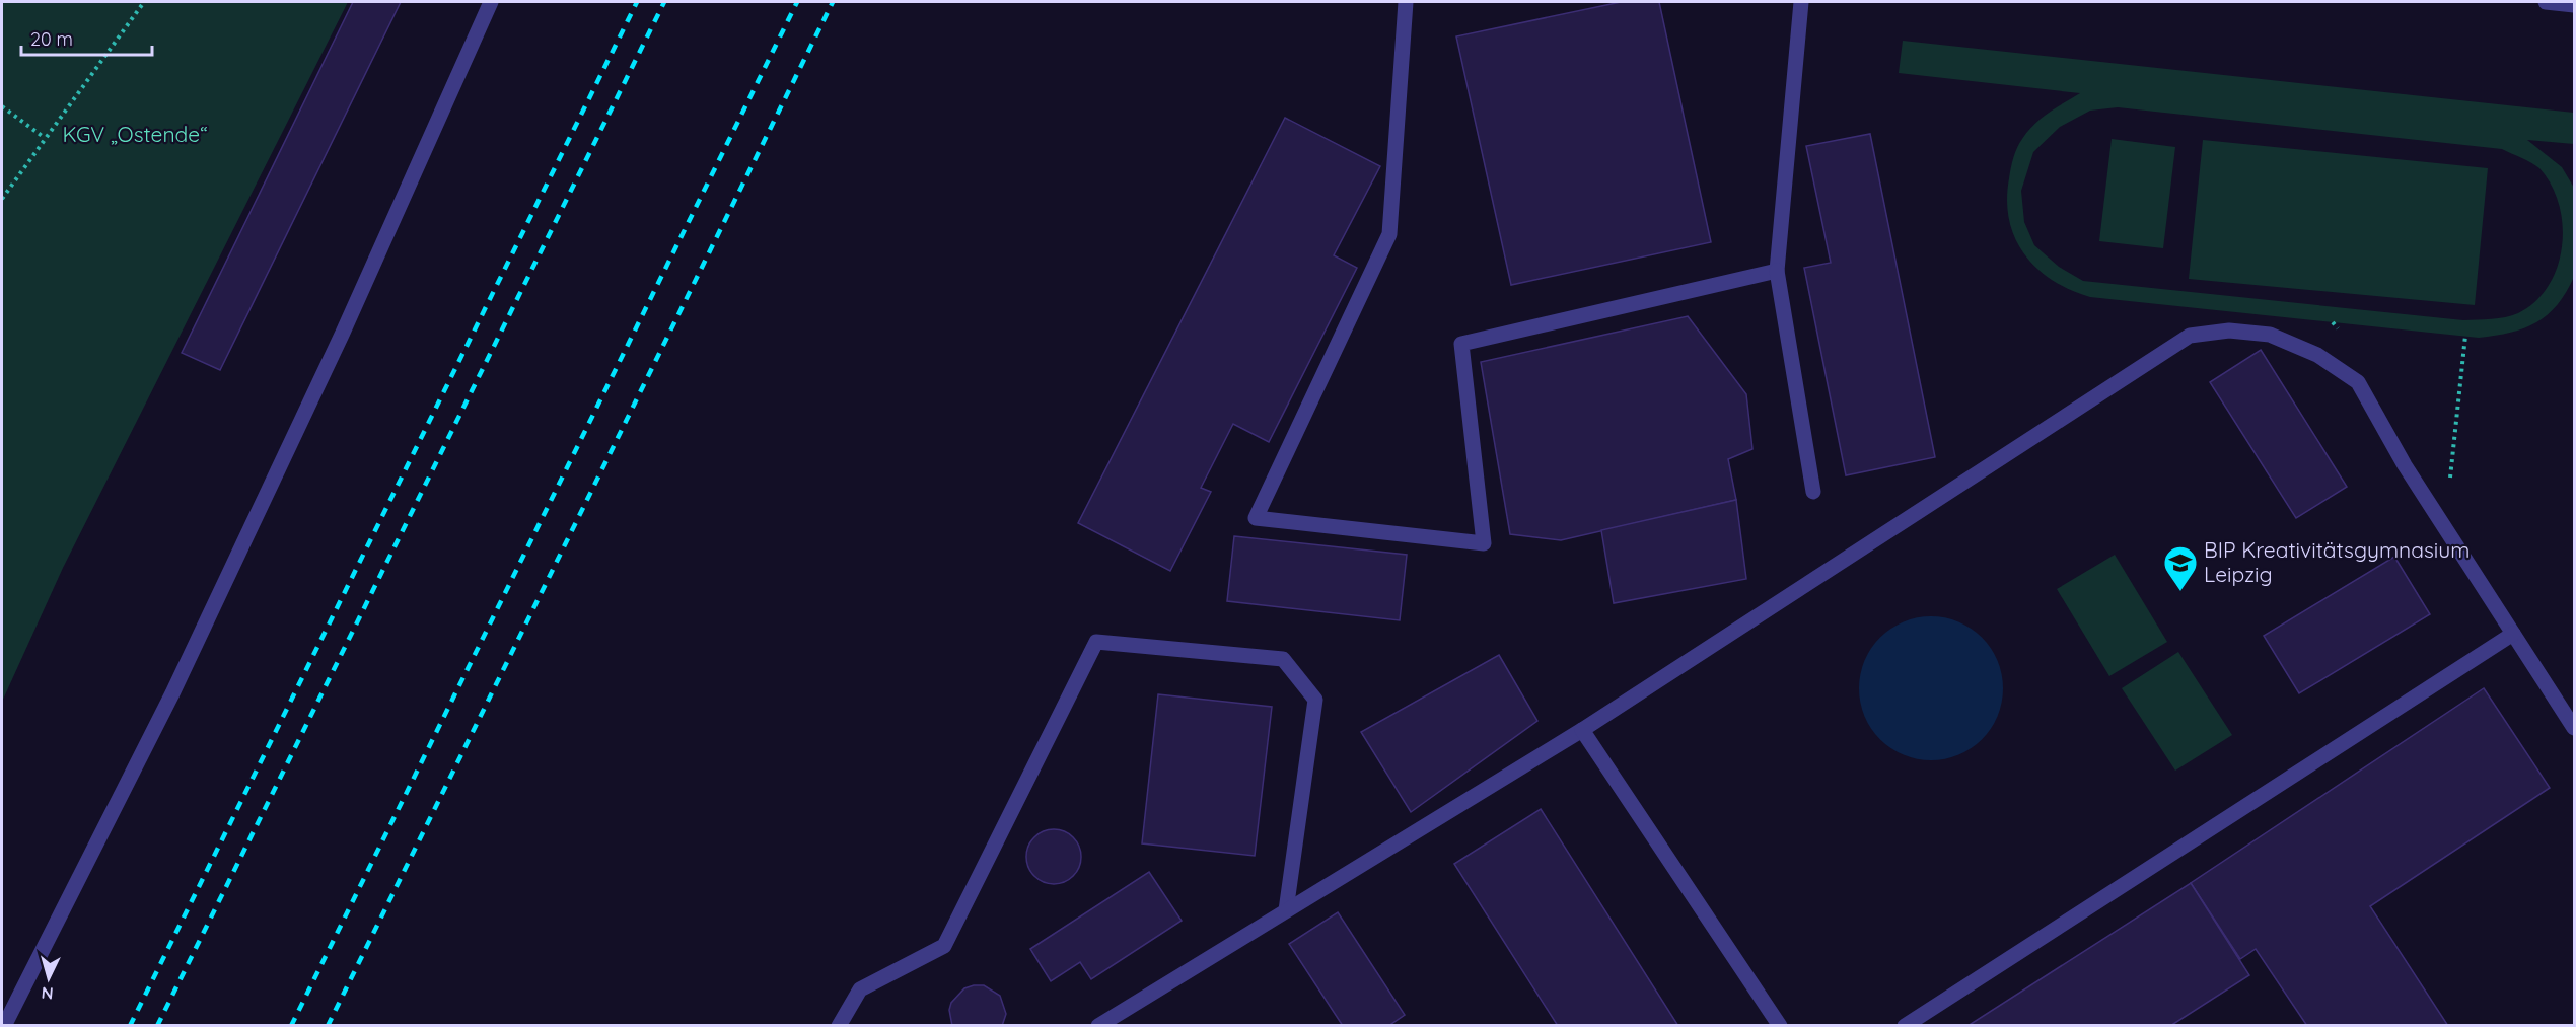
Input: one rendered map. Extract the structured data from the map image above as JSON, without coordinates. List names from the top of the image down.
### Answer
{
  "parks": ["KGV „Ostende“"],
  "places": {
    "school or university": ["BIP Kreativitätsgymnasium Leipzig"]
  },
  "scale_bar": "20 m",
  "north": "bottom"
}
